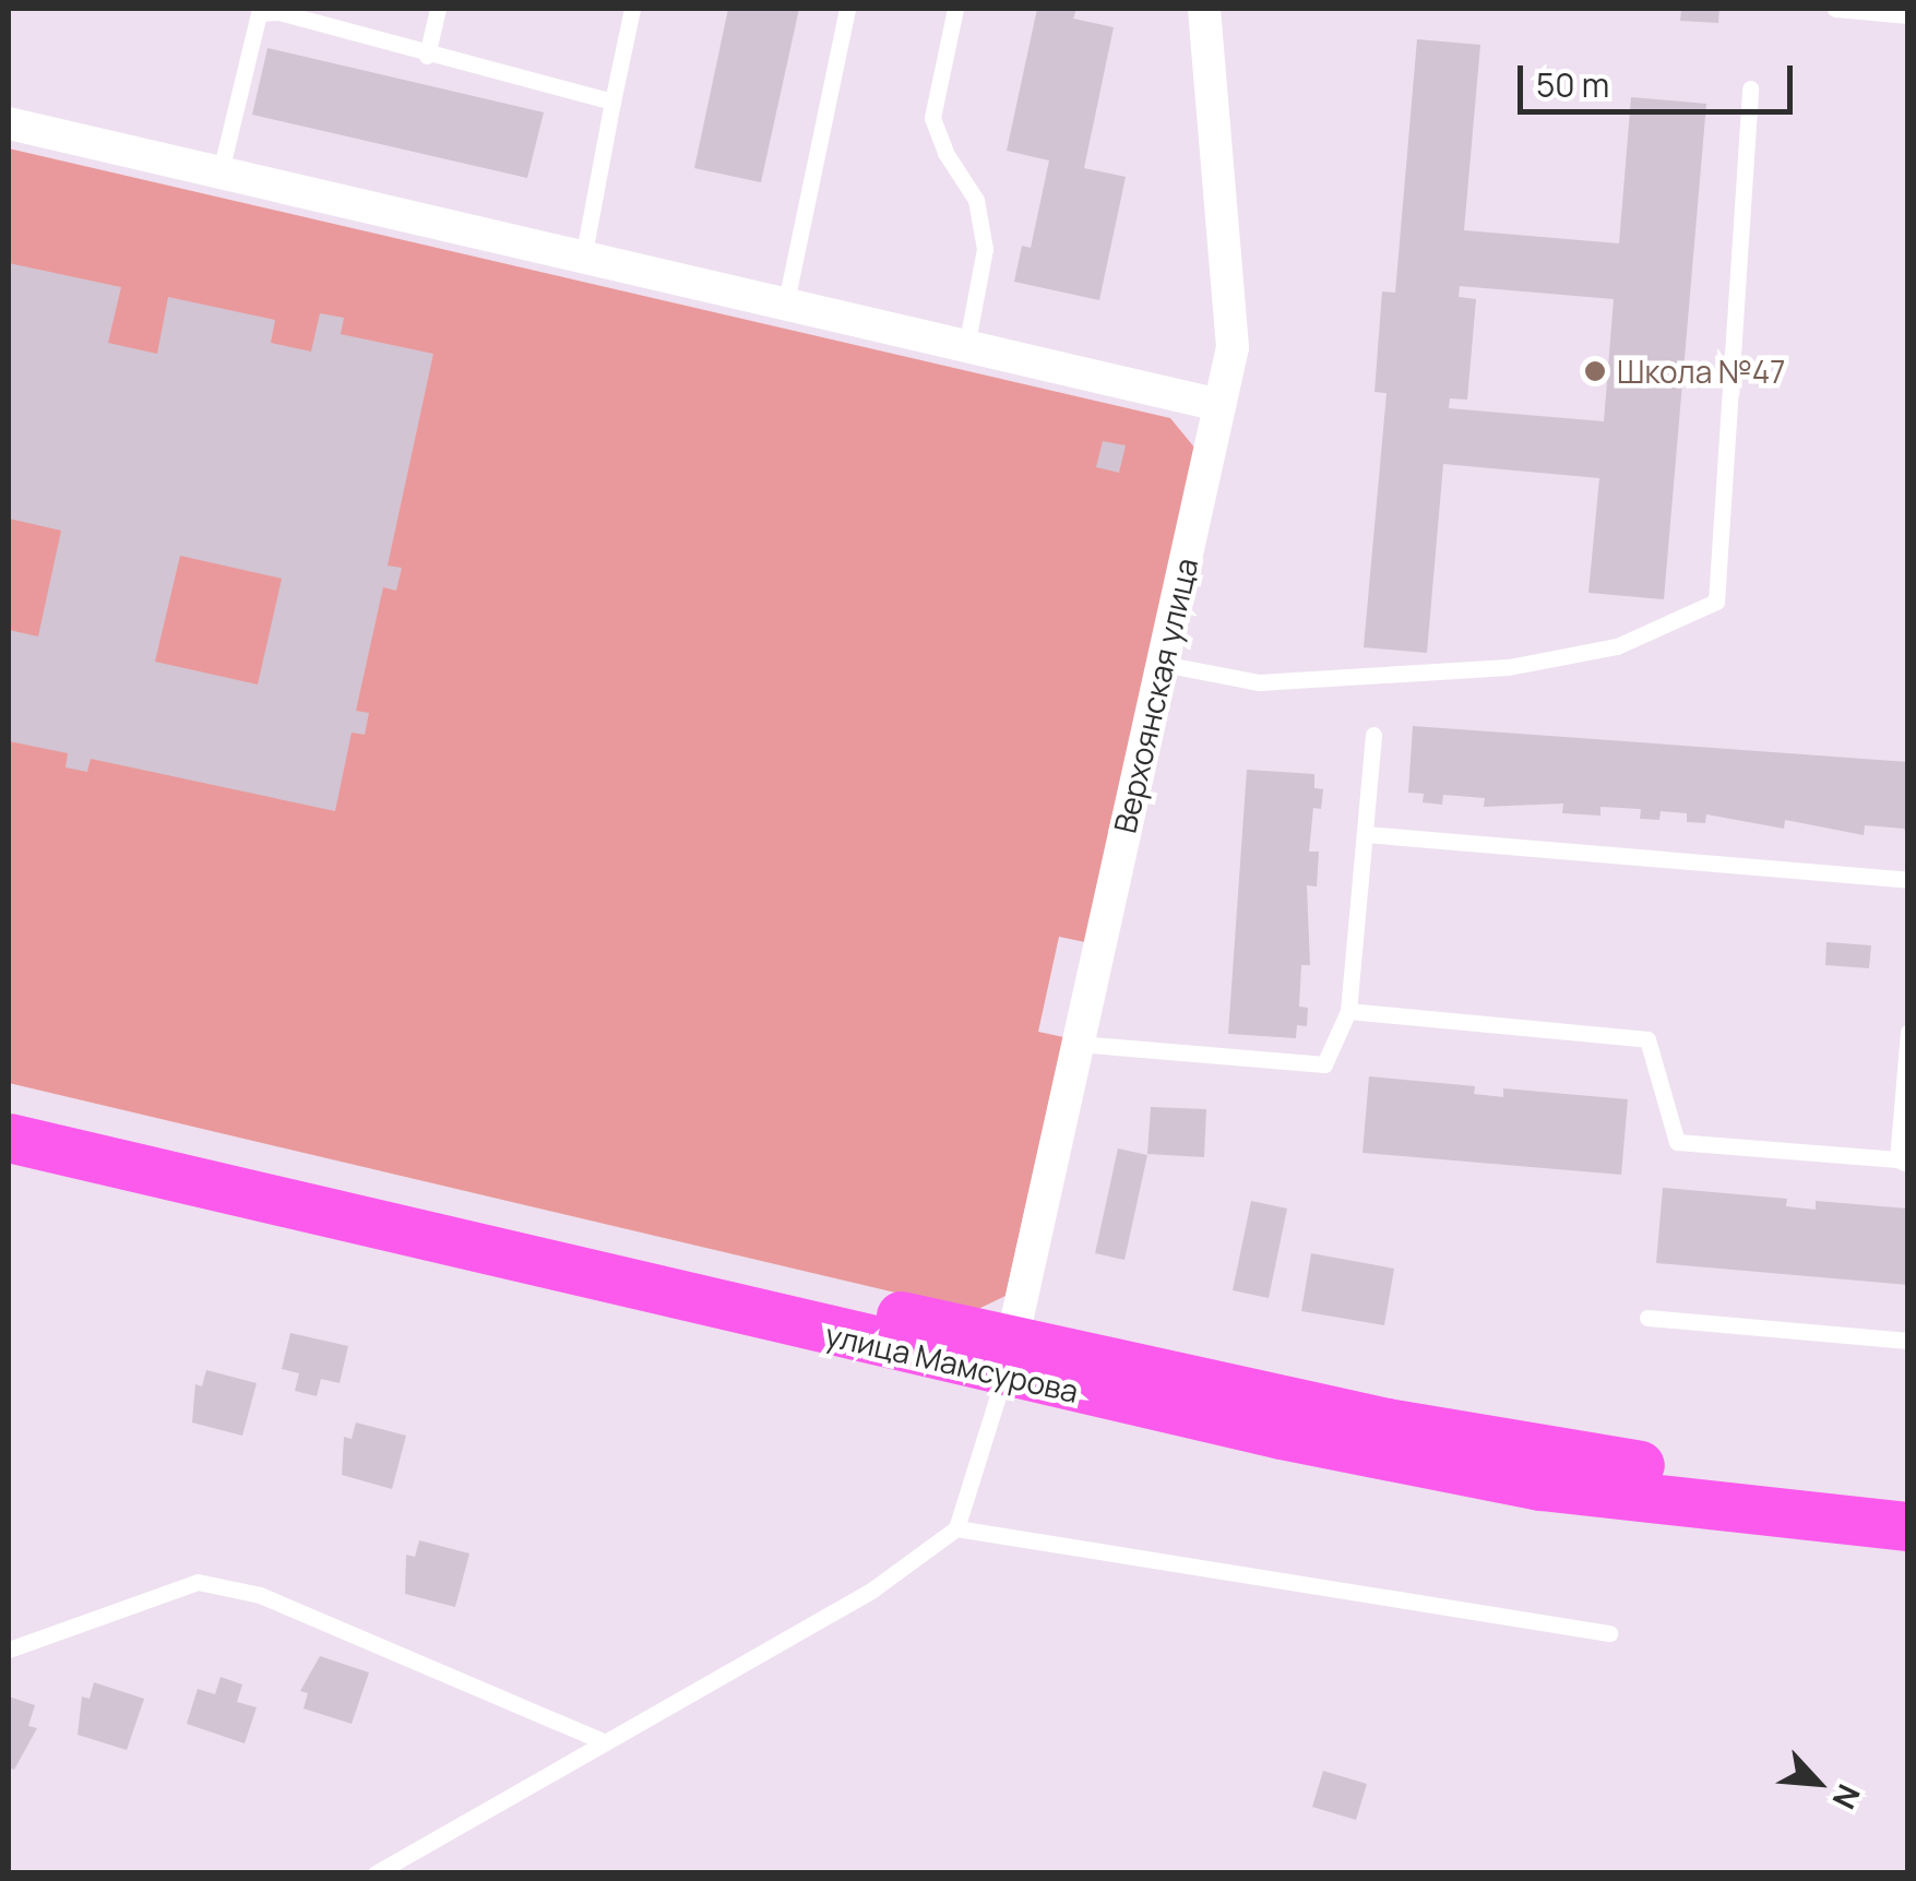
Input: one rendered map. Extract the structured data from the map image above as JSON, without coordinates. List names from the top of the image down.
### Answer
{
  "streets": {
    "main road": ["улица Мамсурова"],
    "street": ["Верхоянская улица"]
  },
  "crossings": [
    ["Верхоянская улица", "улица Мамсурова"]
  ],
  "places": ["Школа №47"],
  "scale_bar": "50 m",
  "north": "bottom right"
}
